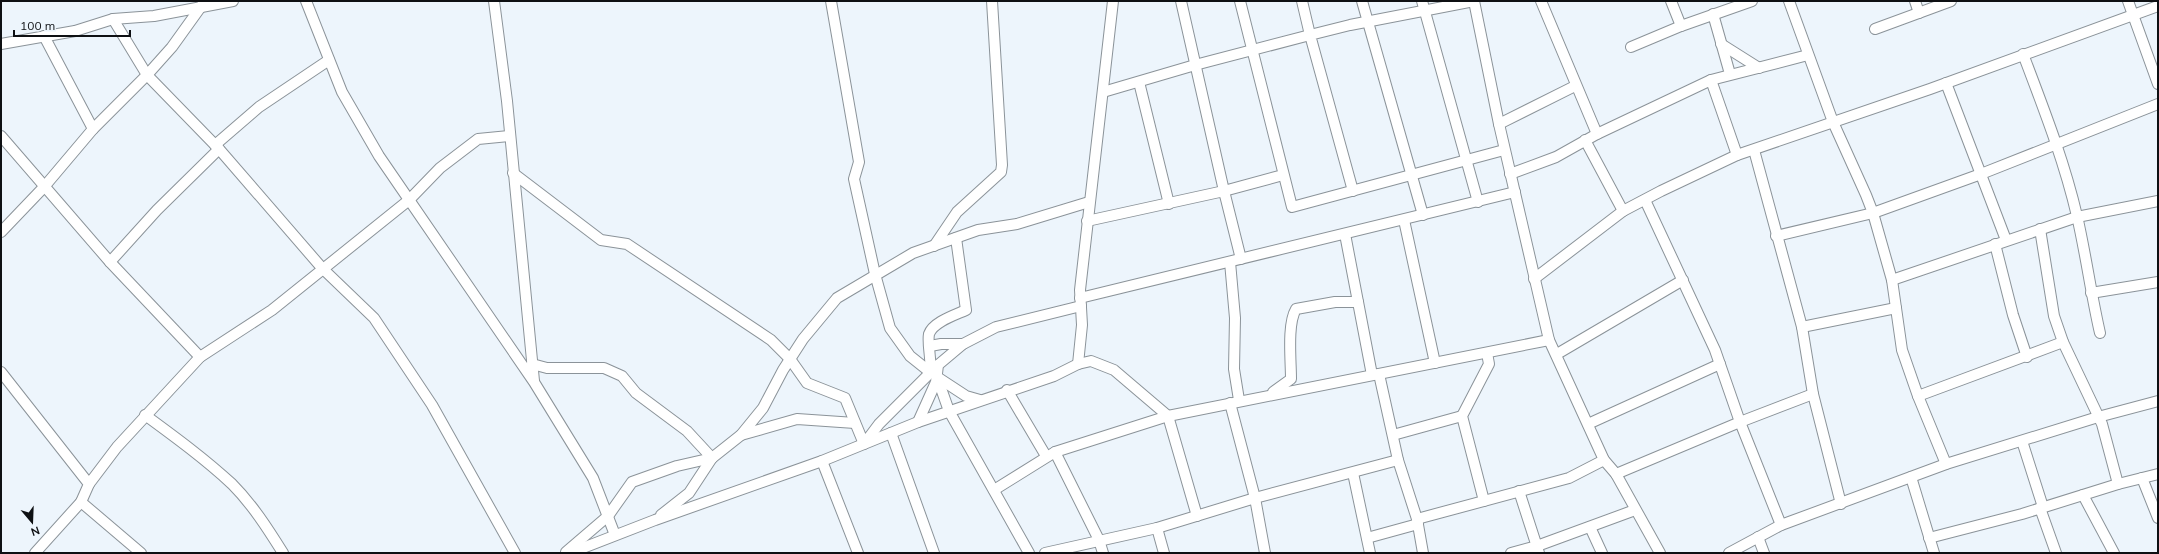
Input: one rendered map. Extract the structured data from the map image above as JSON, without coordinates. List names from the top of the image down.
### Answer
{
  "scale_bar": "100 m",
  "north": "bottom"
}
